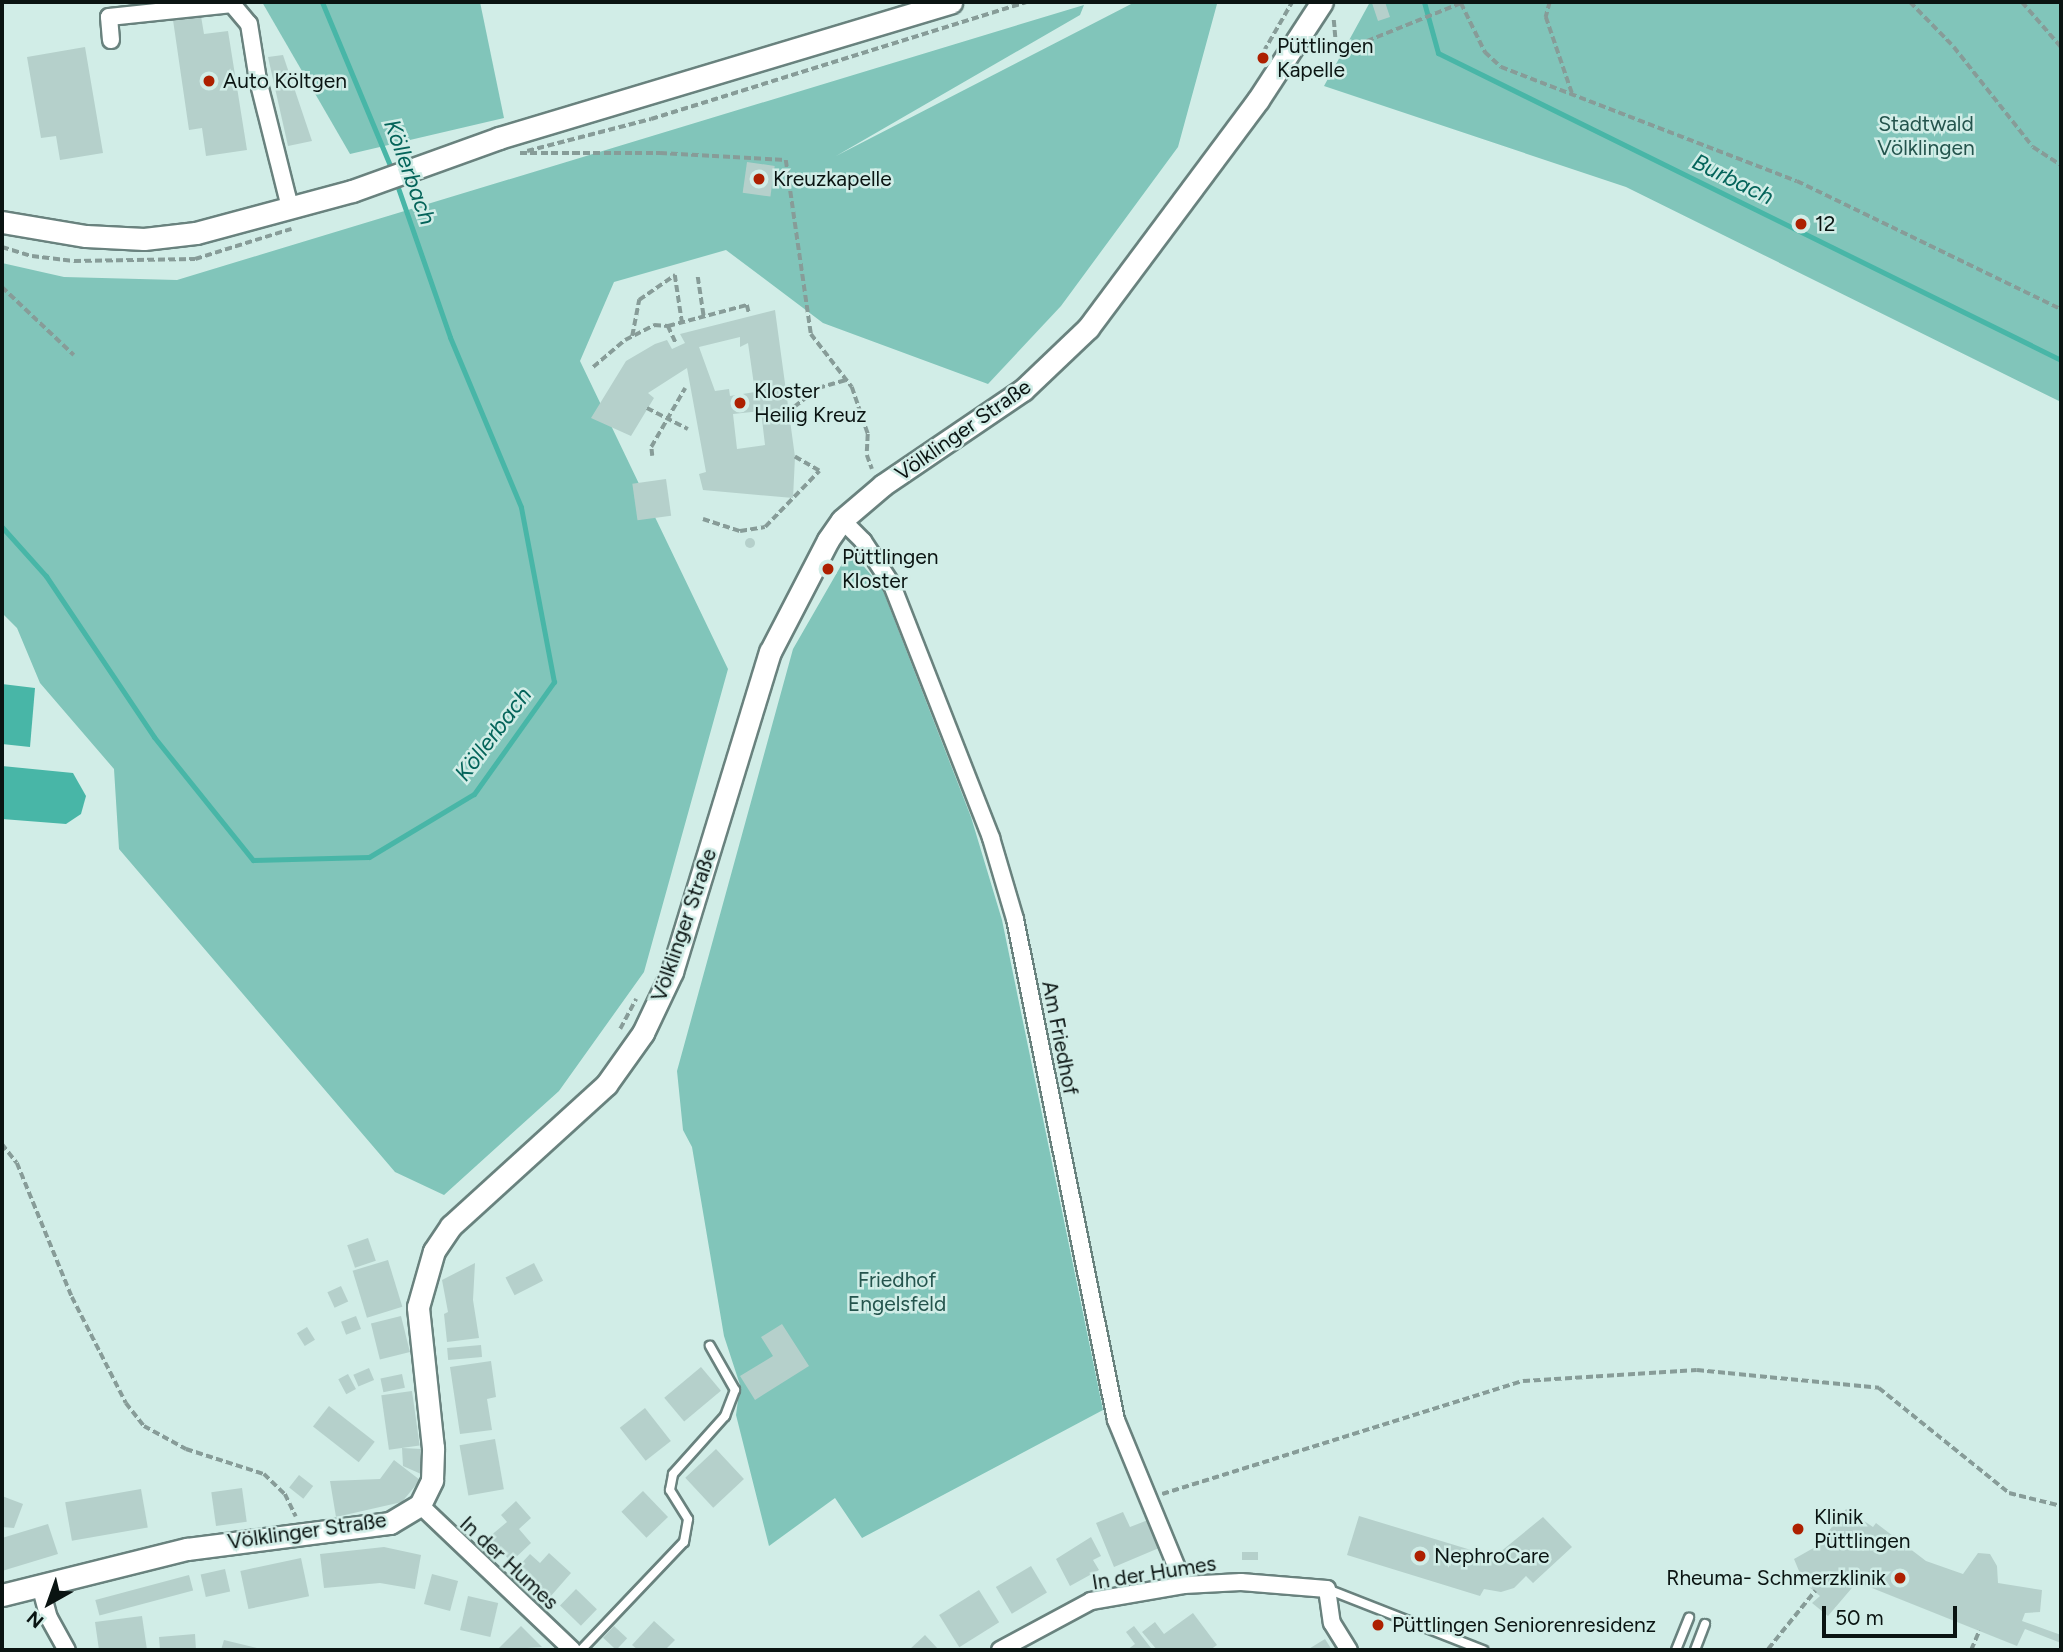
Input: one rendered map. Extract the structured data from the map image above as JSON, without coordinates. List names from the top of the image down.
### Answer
{
  "streets": {
    "street": ["Völklinger Straße", "Am Friedhof", "In der Humes"]
  },
  "crossings": [
    ["Völklinger Straße", "Am Friedhof"],
    ["Völklinger Straße", "In der Humes"],
    ["Am Friedhof", "In der Humes"]
  ],
  "water": ["Köllerbach", "Burbach"],
  "parks": ["Stadtwald Völklingen", "Friedhof Engelsfeld"],
  "places": [
    "Püttlingen Kapelle",
    "Auto Költgen",
    "Kreuzkapelle",
    "12",
    "Kloster Heilig Kreuz",
    "Püttlingen Kloster",
    "Klinik Püttlingen",
    "NephroCare",
    "Rheuma- Schmerzklinik",
    "Püttlingen Seniorenresidenz"
  ],
  "scale_bar": "50 m",
  "north": "bottom left"
}
